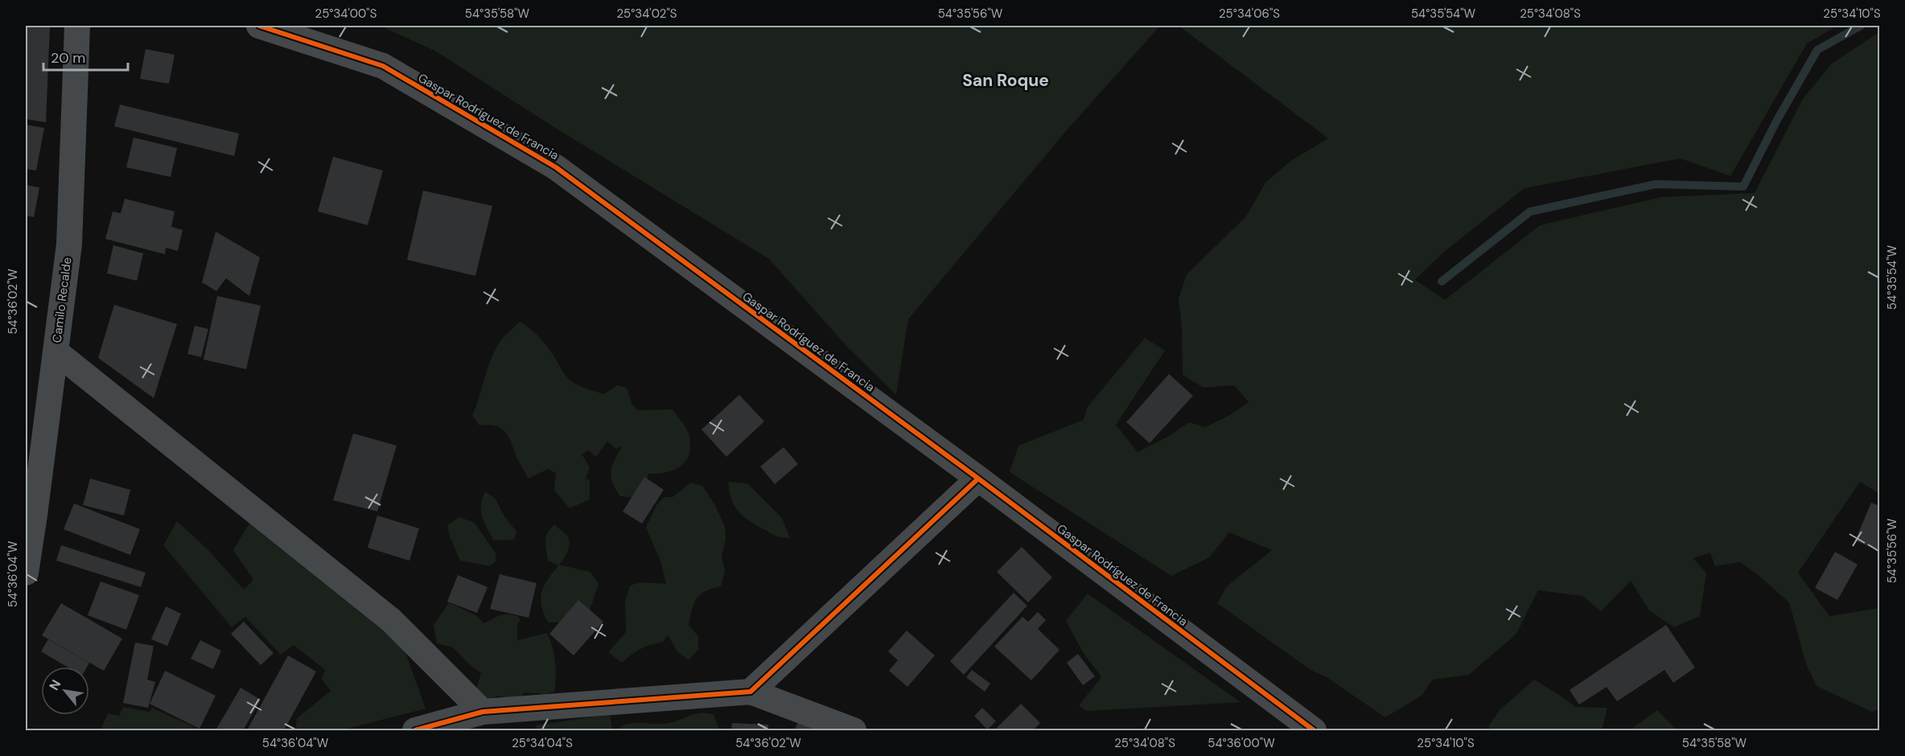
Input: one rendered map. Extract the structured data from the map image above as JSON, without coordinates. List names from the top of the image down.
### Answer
{
  "streets": {
    "street": ["Gaspar Rodríguez de Francia", "Camilo Recalde"]
  },
  "districts": ["San Roque"],
  "scale_bar": "20 m",
  "north": "top left",
  "coordinates": [
    "25°34'00\"S",
    "54°35'58\"W",
    "25°34'02\"S",
    "54°35'56\"W",
    "25°34'06\"S",
    "54°35'54\"W",
    "25°34'08\"S",
    "25°34'10\"S",
    "54°36'02\"W",
    "54°36'04\"W",
    "25°34'04\"S",
    "54°36'00\"W"
  ]
}
